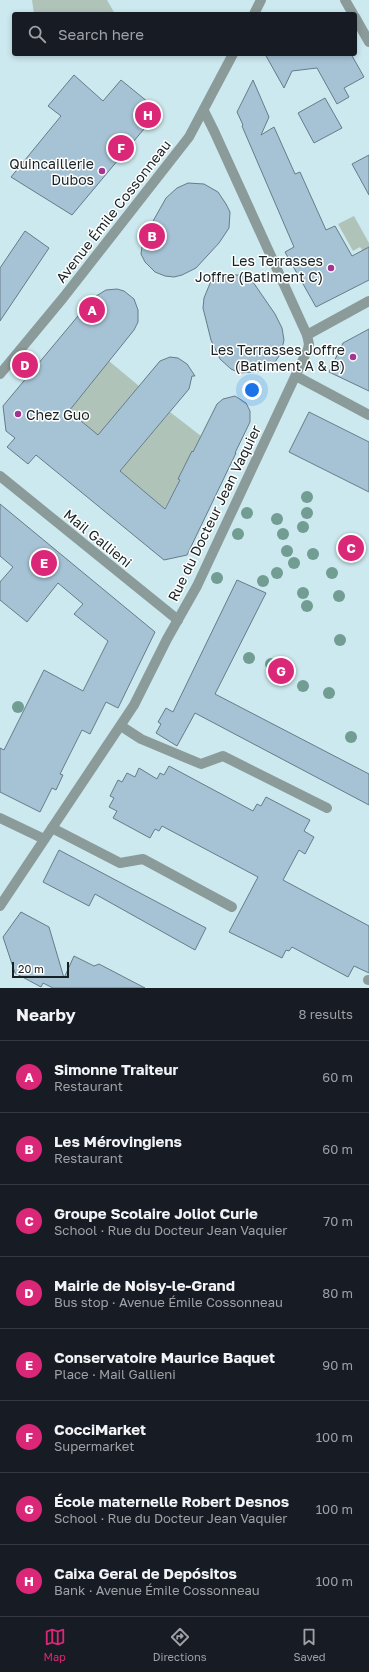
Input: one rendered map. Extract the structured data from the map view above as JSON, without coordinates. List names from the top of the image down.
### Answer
{
  "streets": {
    "street": ["Avenue Émile Cossonneau", "Rue du Docteur Jean Vaquier", "Mail Gallieni"]
  },
  "crossings": [
    ["Avenue Émile Cossonneau", "Rue du Docteur Jean Vaquier"],
    ["Rue du Docteur Jean Vaquier", "Mail Gallieni"]
  ],
  "places": [
    "Quincaillerie Dubos",
    "Les Terrasses Joffre (Batiment C)",
    "Les Terrasses Joffre (Batiment A & B)",
    "Chez Guo"
  ],
  "scale_bar": "20 m",
  "page": {
    "search": "Search here",
    "pins": [
      "H",
      "F",
      "B",
      "A",
      "D",
      "C",
      "E",
      "G"
    ],
    "scale": "20 m",
    "heading": ["Nearby", "8 results"],
    "list": [
      {
        "mark": "A",
        "name": "Simonne Traiteur",
        "note": "Restaurant",
        "value": "60 m"
      },
      {
        "mark": "B",
        "name": "Les Mérovingiens",
        "note": "Restaurant",
        "value": "60 m"
      },
      {
        "mark": "C",
        "name": "Groupe Scolaire Joliot Curie",
        "note": "School · Rue du Docteur Jean Vaquier",
        "value": "70 m"
      },
      {
        "mark": "D",
        "name": "Mairie de Noisy-le-Grand",
        "note": "Bus stop · Avenue Émile Cossonneau",
        "value": "80 m"
      },
      {
        "mark": "E",
        "name": "Conservatoire Maurice Baquet",
        "note": "Place · Mail Gallieni",
        "value": "90 m"
      },
      {
        "mark": "F",
        "name": "CocciMarket",
        "note": "Supermarket",
        "value": "100 m"
      },
      {
        "mark": "G",
        "name": "École maternelle Robert Desnos",
        "note": "School · Rue du Docteur Jean Vaquier",
        "value": "100 m"
      },
      {
        "mark": "H",
        "name": "Caixa Geral de Depósitos",
        "note": "Bank · Avenue Émile Cossonneau",
        "value": "100 m"
      }
    ],
    "nav": ["Map", "Directions", "Saved"]
  }
}
